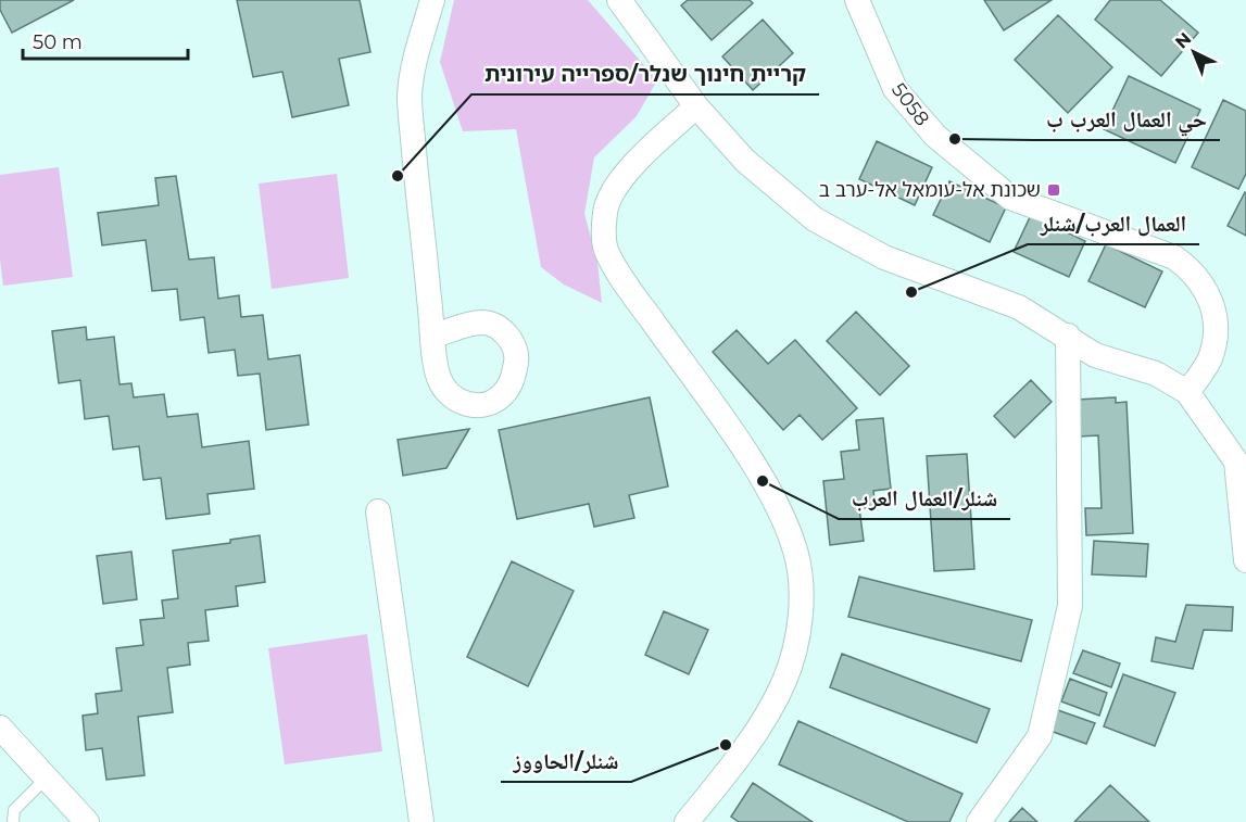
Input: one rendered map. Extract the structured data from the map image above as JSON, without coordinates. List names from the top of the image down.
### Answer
{
  "streets": {
    "street": ["5058"]
  },
  "places": {
    "other": [
      "حي العمال العرب ب",
      "קריית חינוך שנלר/ספרייה עירונית",
      "العمال العرب/شنلر",
      "شنلر/العمال العرب",
      "شنلر/الحاووز"
    ],
    "transit": ["שכונת אל-עומאל אל-ערב ב"]
  },
  "scale_bar": "50 m",
  "north": "top left"
}
